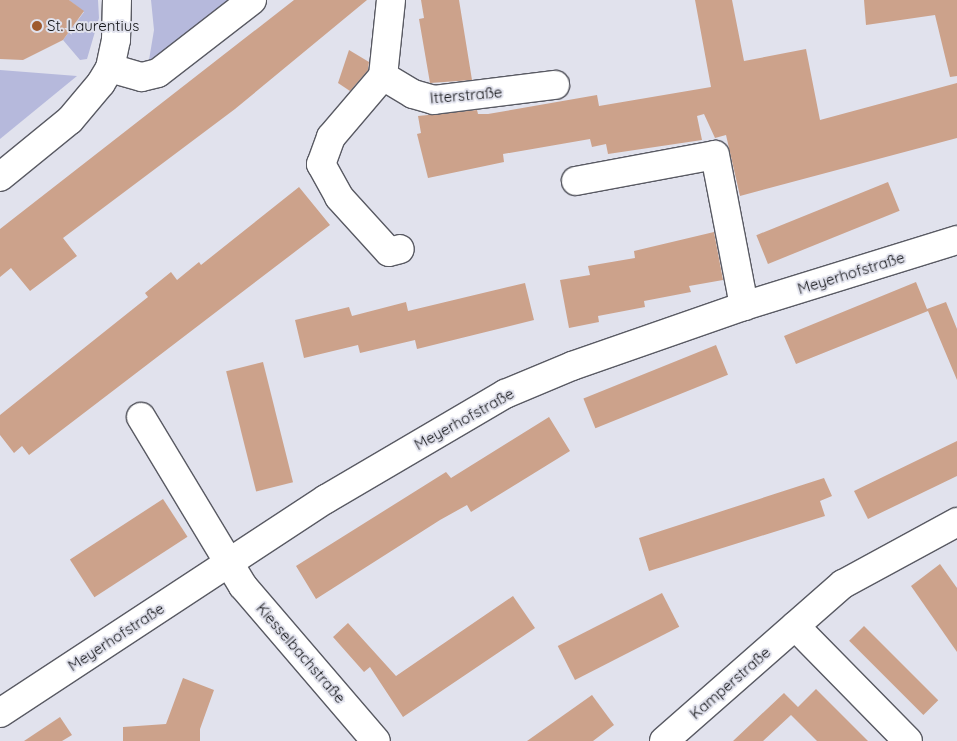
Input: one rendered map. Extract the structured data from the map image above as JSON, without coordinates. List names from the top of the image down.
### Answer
{
  "streets": {
    "street": [
      "Itterstraße",
      "Meyerhofstraße",
      "Kiesselbachstraße",
      "Kamperstraße"
    ]
  },
  "crossings": [
    ["Meyerhofstraße", "Kiesselbachstraße"]
  ],
  "places": ["St. Laurentius"]
}
